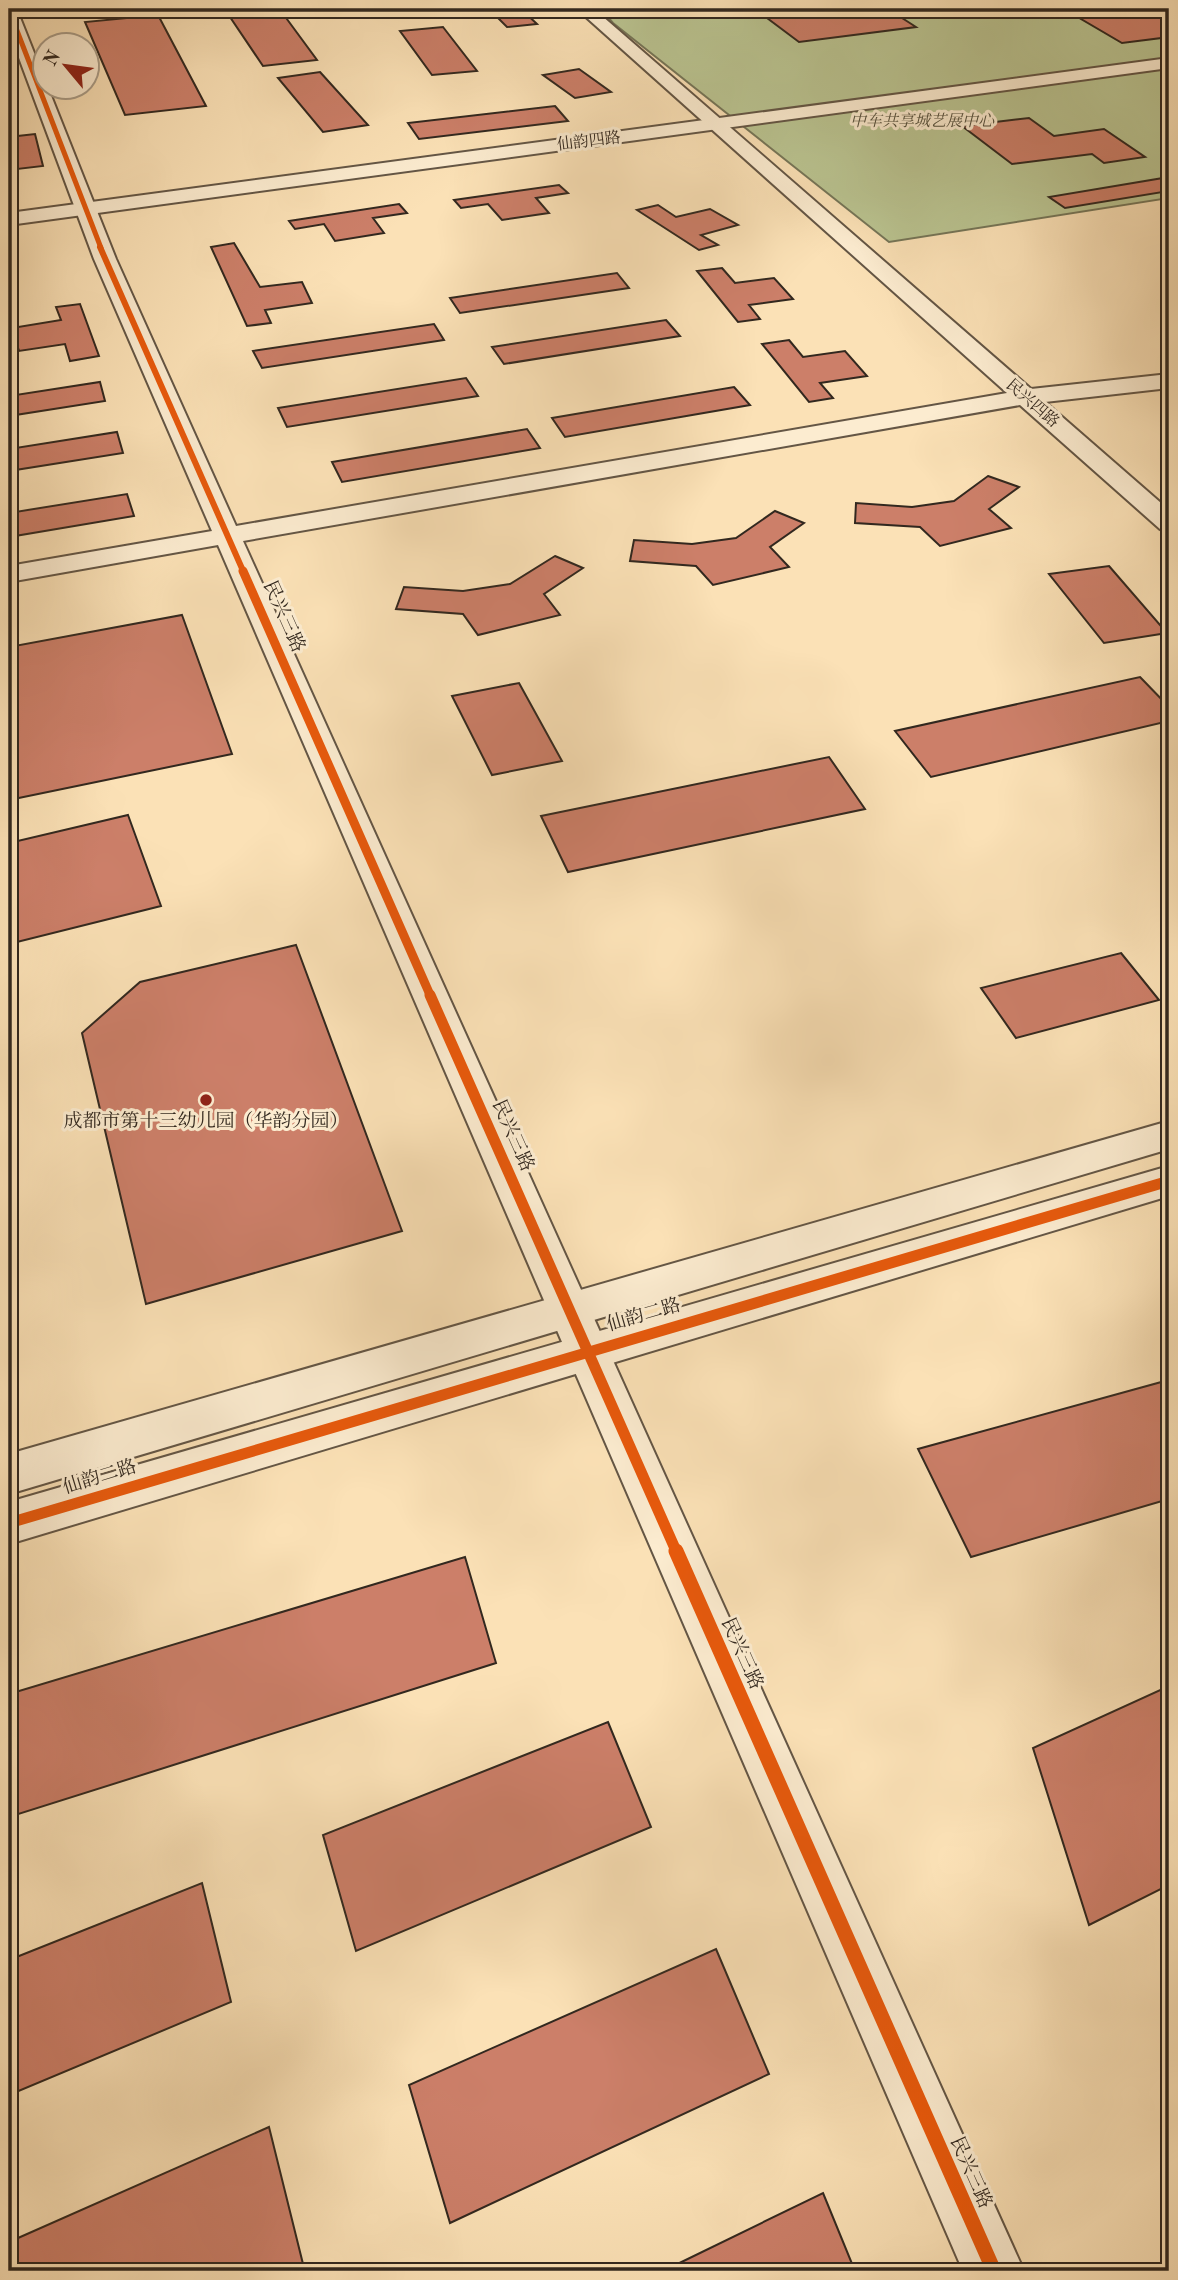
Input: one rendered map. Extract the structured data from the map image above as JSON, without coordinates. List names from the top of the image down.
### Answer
{
  "streets": {
    "street": [
      "仙韵四路",
      "民兴四路",
      "民兴三路",
      "仙韵二路"
    ]
  },
  "crossings": [
    ["仙韵四路", "民兴四路"],
    ["仙韵四路", "民兴三路"],
    ["民兴三路", "仙韵二路"]
  ],
  "parks": ["中车共享城艺展中心"],
  "places": ["成都市第十三幼儿园（华韵分园）"],
  "north": "top left"
}
